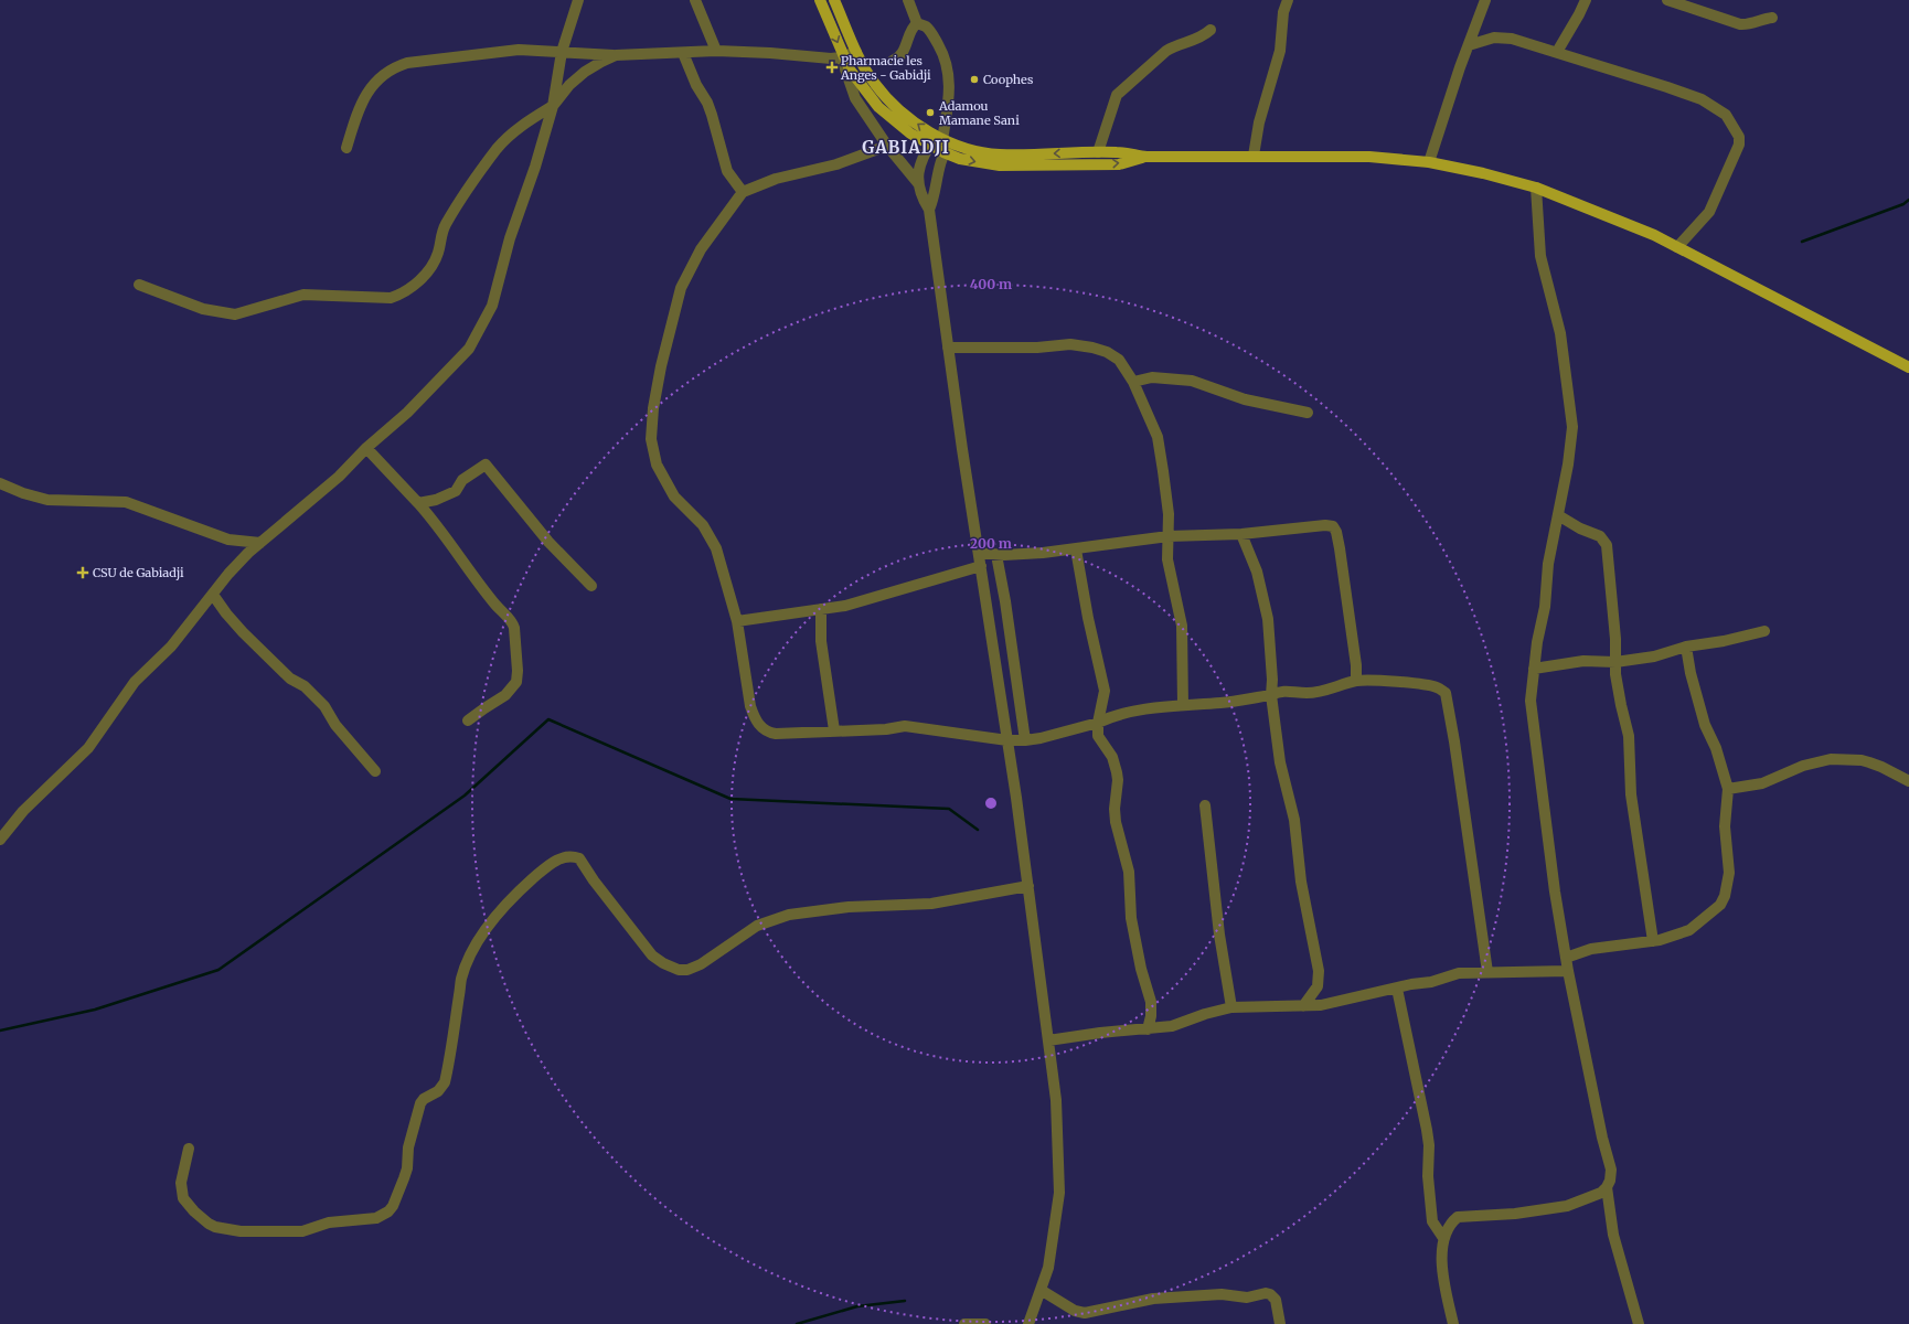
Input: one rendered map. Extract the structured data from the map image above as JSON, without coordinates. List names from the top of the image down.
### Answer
{
  "districts": ["GABIADJI"],
  "places": {
    "health": ["Pharmacie les Anges - Gabidji", "CSU de Gabiadji"],
    "other": ["Coophes", "Adamou Mamane Sani"]
  },
  "rings": ["400 m", "200 m"]
}
